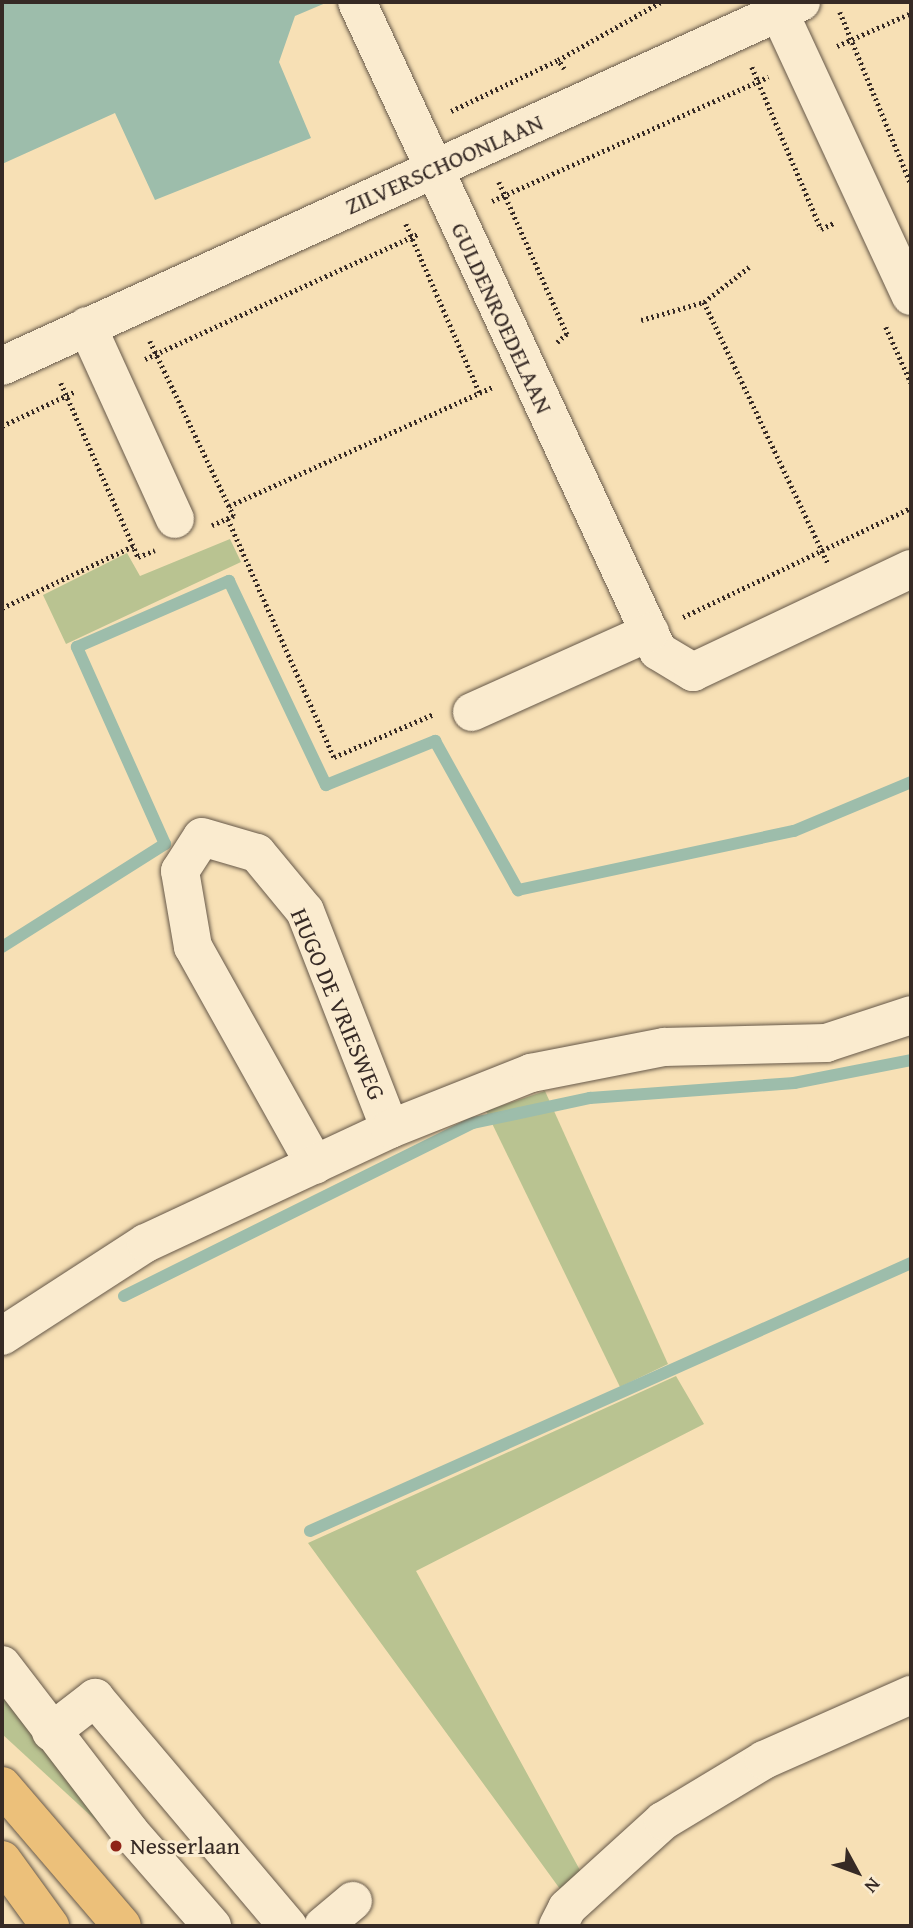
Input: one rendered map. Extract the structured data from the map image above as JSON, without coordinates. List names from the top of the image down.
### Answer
{
  "streets": {
    "street": ["ZILVERSCHOONLAAN", "GULDENROEDELAAN", "HUGO DE VRIESWEG"]
  },
  "crossings": [
    ["ZILVERSCHOONLAAN", "GULDENROEDELAAN"]
  ],
  "places": ["Nesserlaan"],
  "north": "bottom right"
}
